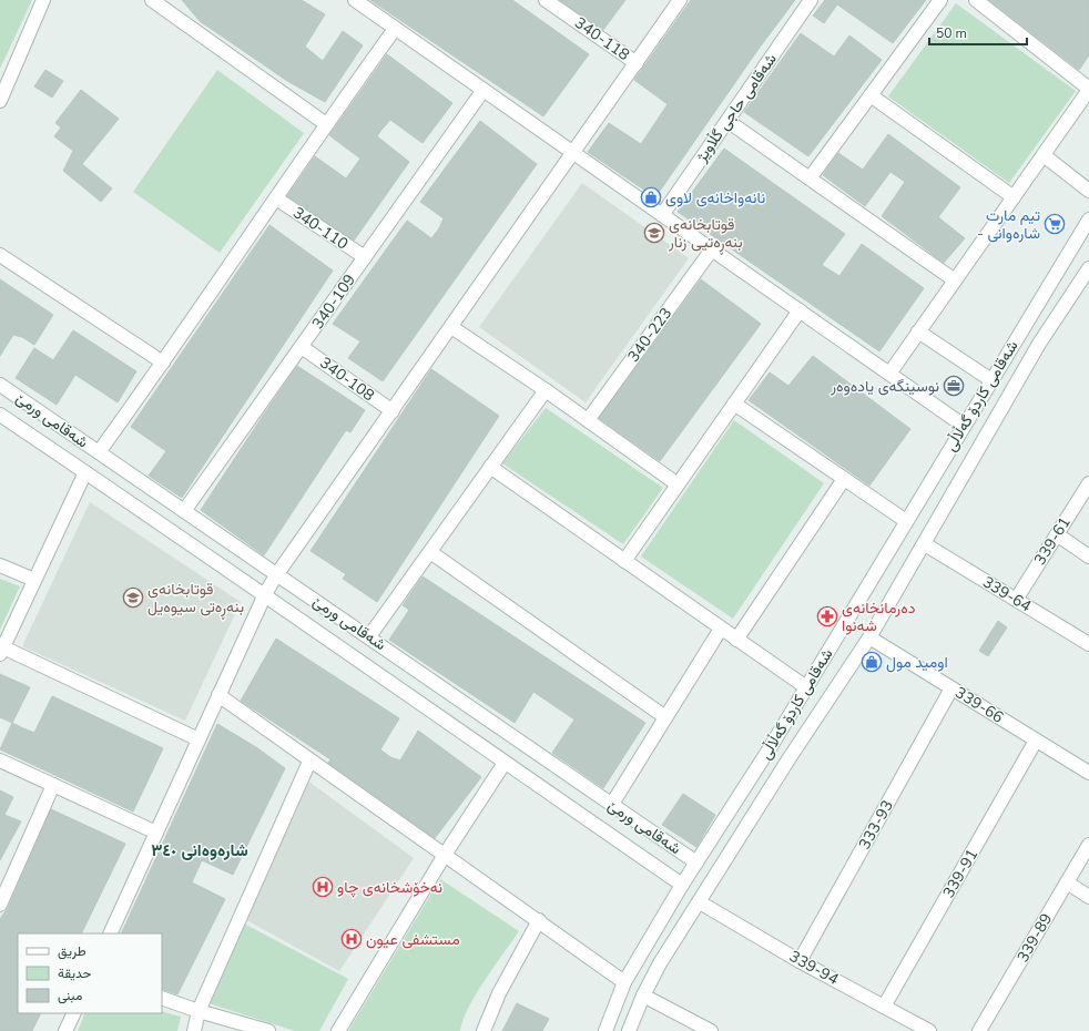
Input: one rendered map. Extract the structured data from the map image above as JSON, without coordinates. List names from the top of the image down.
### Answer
{
  "streets": {
    "street": [
      "340-118",
      "شەقامی حاجی گڵاویژ",
      "340-110",
      "340-109",
      "340-223",
      "340-108",
      "شەقامی کاردۆ گەڵاڵی",
      "شەقامی ورمێ",
      "339-61",
      "339-64",
      "339-66",
      "333-93",
      "339-91",
      "339-89",
      "339-94"
    ]
  },
  "crossings": [
    ["340-110", "340-109"],
    ["340-109", "340-108"],
    ["340-109", "شەقامی ورمێ"],
    ["شەقامی کاردۆ گەڵاڵی", "شەقامی ورمێ"],
    ["شەقامی کاردۆ گەڵاڵی", "339-64"],
    ["شەقامی کاردۆ گەڵاڵی", "339-66"],
    ["شەقامی کاردۆ گەڵاڵی", "339-94"],
    ["339-61", "339-64"],
    ["339-66", "333-93"],
    ["339-66", "339-91"],
    ["333-93", "339-94"],
    ["339-91", "339-94"]
  ],
  "districts": ["شارەوەانی ٣٤٠"],
  "places": {
    "shop": ["نانەواخانەی لاوی", "اوميد مول"],
    "supermarket": ["تیم مارت - شارەوانی"],
    "school or university": ["قوتابخانەی بنەڕەتیی زنار", "قوتابخانەی بنەڕەتی سیوەیل"],
    "office": ["نوسینگەی یادەوەر"],
    "pharmacy": ["دەرمانخانەی شەنوا"],
    "hospital": ["نەخۆشخانەی چاو", "مستشفى عيون"]
  },
  "legend": ["طريق", "حديقة", "مبنى"],
  "scale_bar": "50 m"
}
